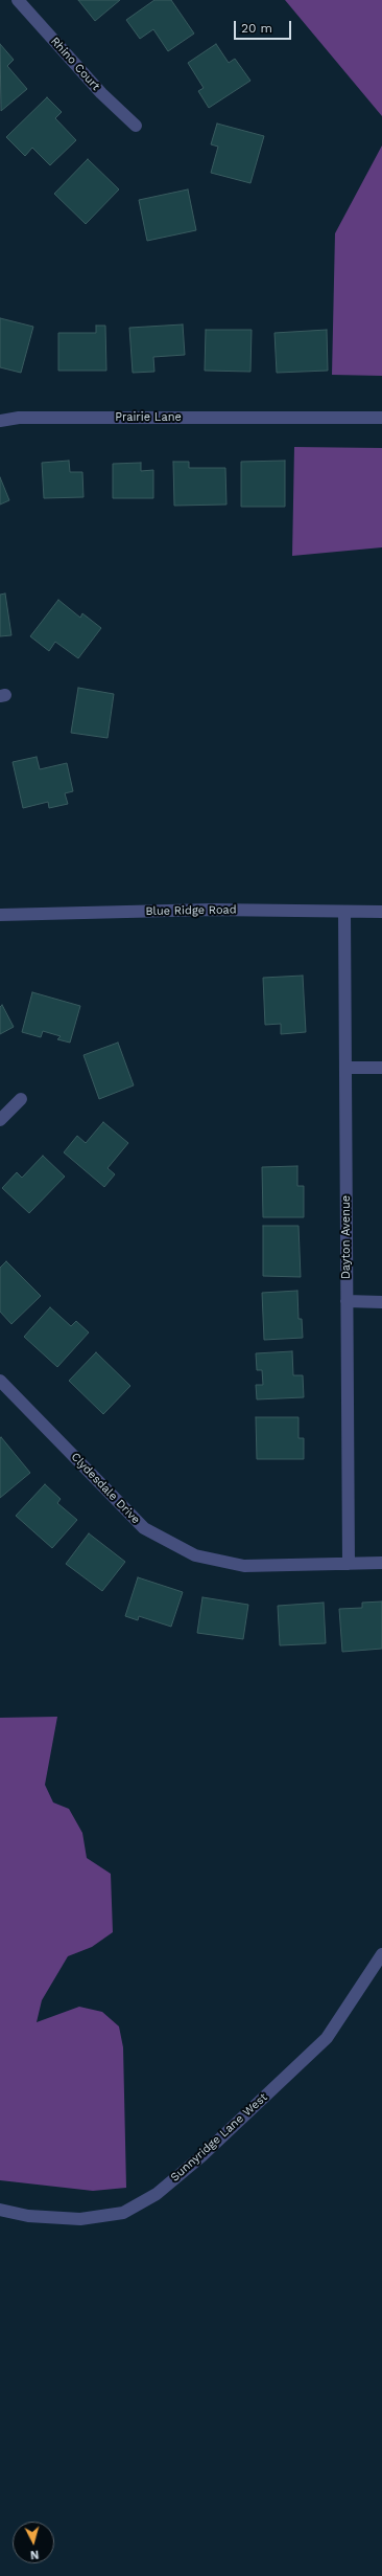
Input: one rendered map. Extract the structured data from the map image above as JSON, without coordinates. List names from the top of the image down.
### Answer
{
  "streets": {
    "street": [
      "Rhino Court",
      "Prairie Lane",
      "Blue Ridge Road",
      "Dayton Avenue",
      "Clydesdale Drive",
      "Sunnyridge Lane West"
    ]
  },
  "crossings": [
    ["Blue Ridge Road", "Dayton Avenue"],
    ["Dayton Avenue", "Clydesdale Drive"]
  ],
  "scale_bar": "20 m",
  "north": "bottom"
}
